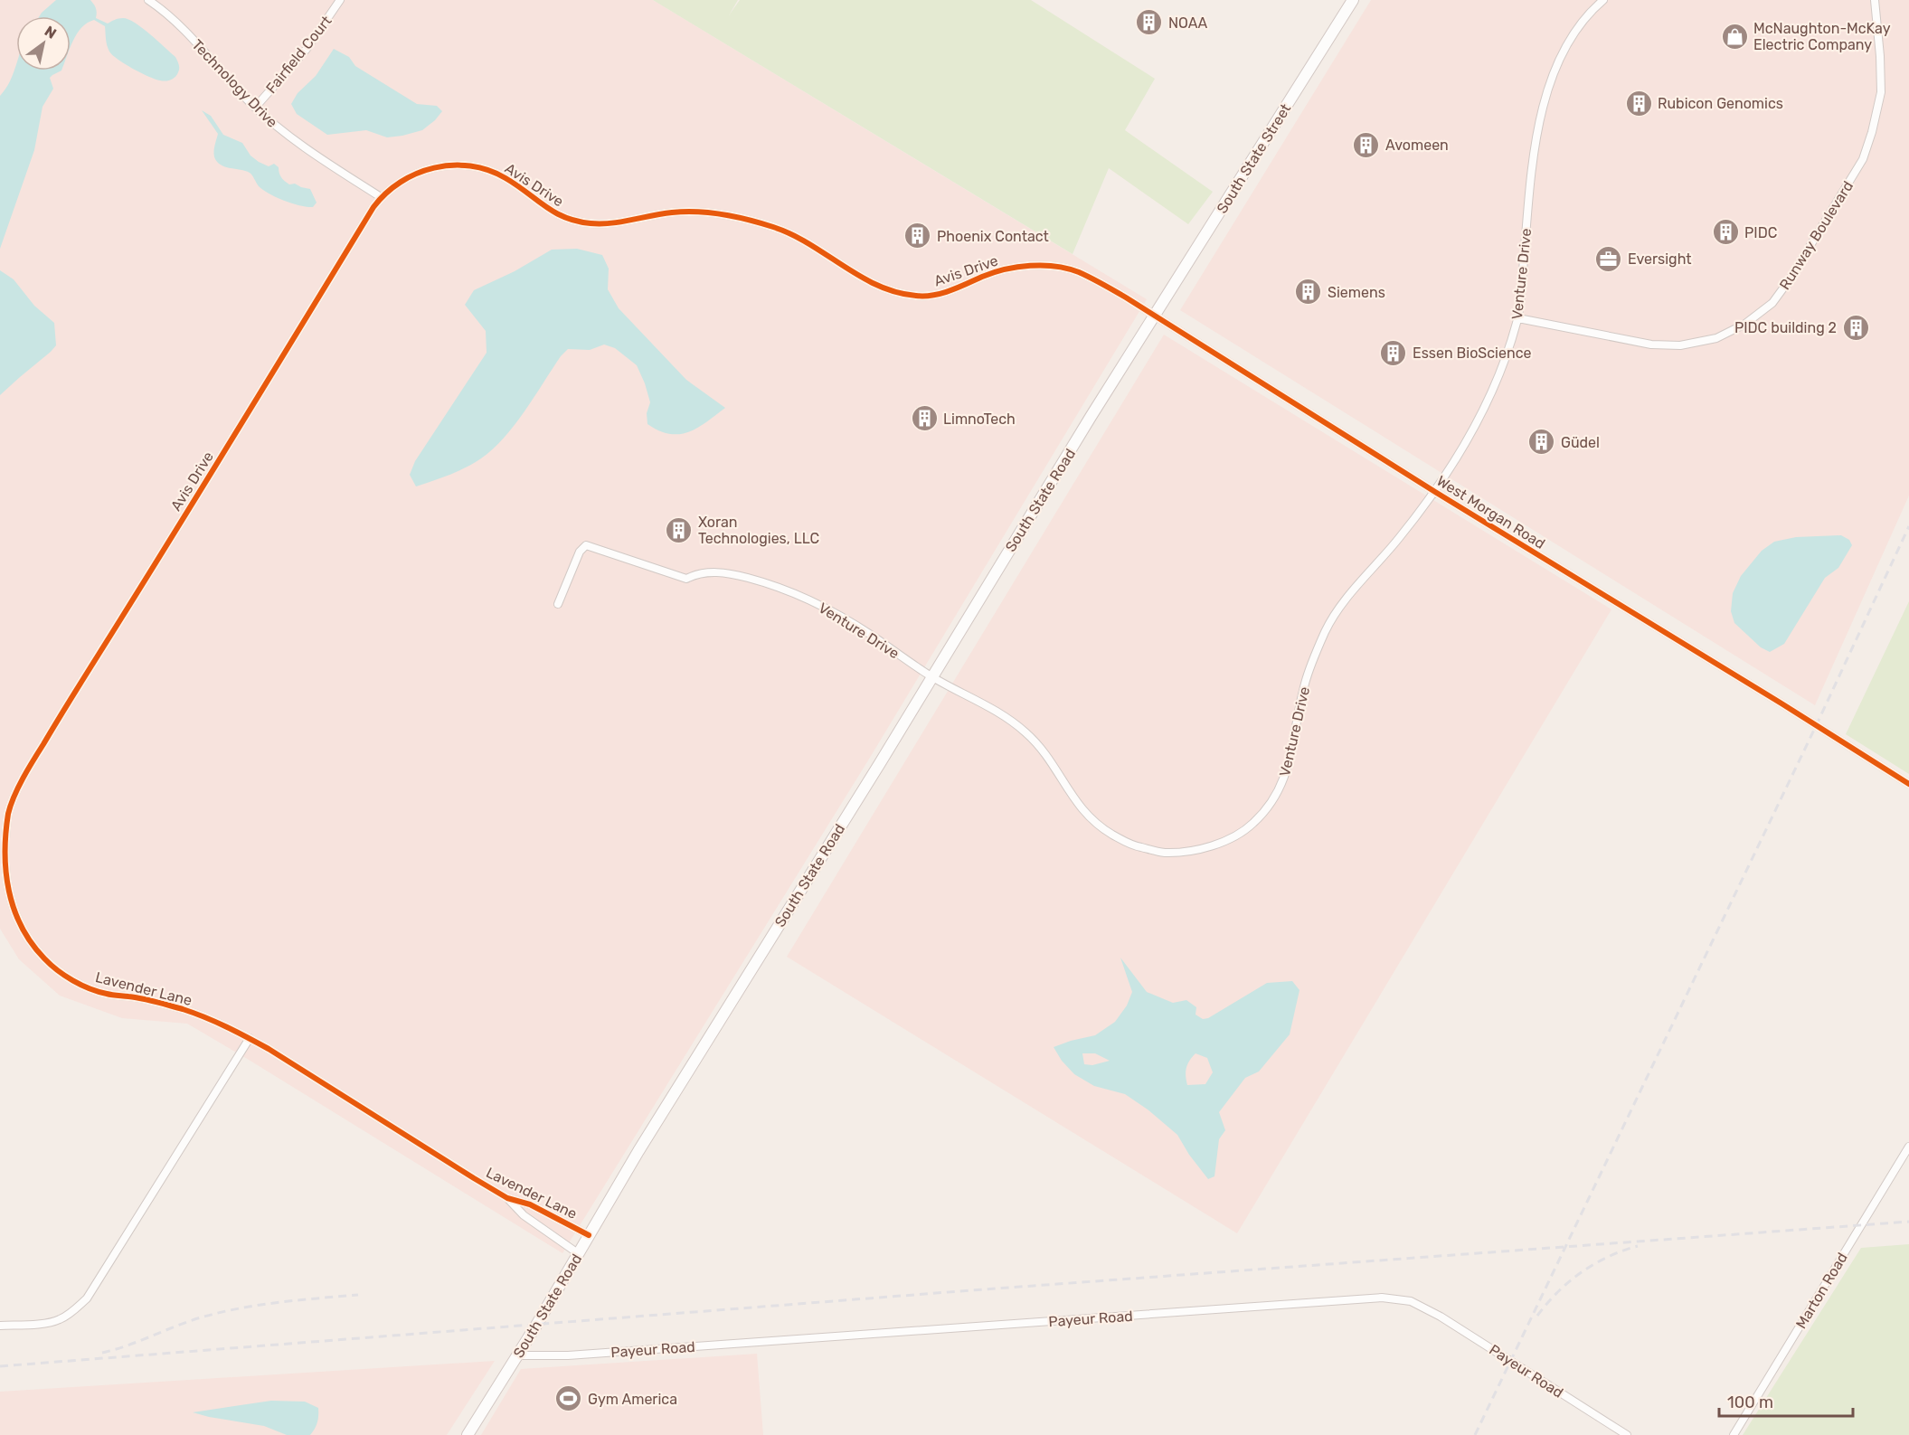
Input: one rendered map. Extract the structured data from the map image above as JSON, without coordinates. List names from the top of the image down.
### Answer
{
  "streets": {
    "main road": ["South State Street", "South State Road"],
    "street": [
      "Fairfield Court",
      "Technology Drive",
      "Avis Drive",
      "Runway Boulevard",
      "Venture Drive",
      "West Morgan Road",
      "Lavender Lane",
      "Marton Road",
      "Payeur Road"
    ]
  },
  "crossings": [
    ["Fairfield Court", "Technology Drive"],
    ["Technology Drive", "Avis Drive"],
    ["South State Street", "Avis Drive"],
    ["South State Street", "South State Road"],
    ["South State Street", "West Morgan Road"],
    ["Avis Drive", "South State Road"],
    ["Avis Drive", "West Morgan Road"],
    ["Avis Drive", "Lavender Lane"],
    ["Runway Boulevard", "Venture Drive"],
    ["Venture Drive", "South State Road"],
    ["Venture Drive", "West Morgan Road"],
    ["South State Road", "West Morgan Road"],
    ["South State Road", "Lavender Lane"],
    ["South State Road", "Payeur Road"]
  ],
  "places": {
    "building": [
      "NOAA",
      "Rubicon Genomics",
      "Avomeen",
      "PIDC",
      "Phoenix Contact",
      "Siemens",
      "PIDC building 2",
      "Essen BioScience",
      "LimnoTech",
      "Güdel",
      "Xoran Technologies, LLC"
    ],
    "shop": ["McNaughton-McKay Electric Company"],
    "office": ["Eversight"],
    "sports": ["Gym America"]
  },
  "scale_bar": "100 m",
  "north": "top right"
}
